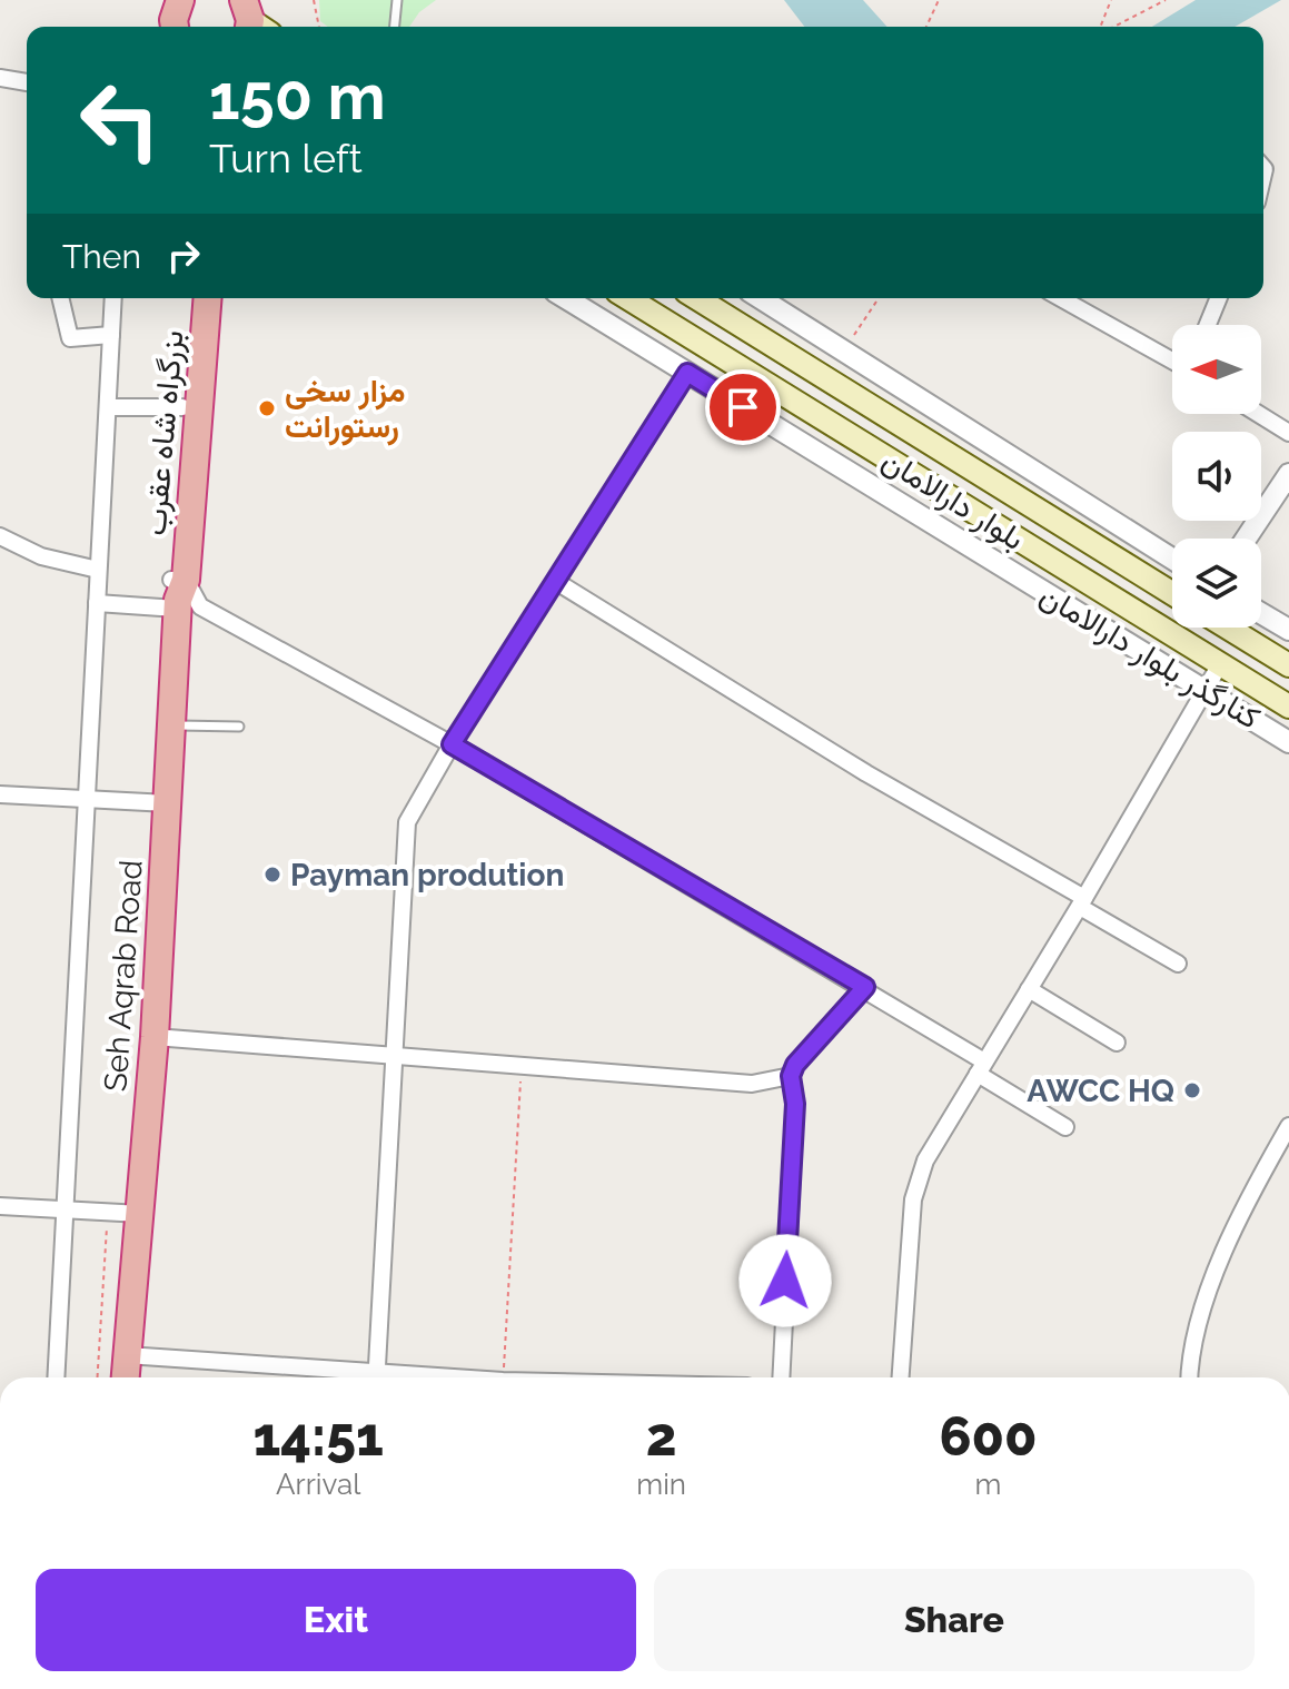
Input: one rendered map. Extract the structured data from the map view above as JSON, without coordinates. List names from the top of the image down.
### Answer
{
  "streets": {
    "highway": ["بزرگراه شاه عقرب", "Seh Aqrab Road"],
    "main road": ["بلوار دارالامان"],
    "street": ["کنارگذر بلوار دارالامان"]
  },
  "crossings": [
    ["بزرگراه شاه عقرب", "Seh Aqrab Road"]
  ],
  "places": ["مزار سخی رستورانت", "Payman prodution", "AWCC HQ"],
  "north": "left",
  "page": {
    "turn": ["150 m", "Turn left"],
    "then": "Then",
    "eta": [
      "14:51",
      "Arrival",
      "2",
      "min",
      "600",
      "m"
    ],
    "buttons": ["Exit", "Share"]
  }
}
